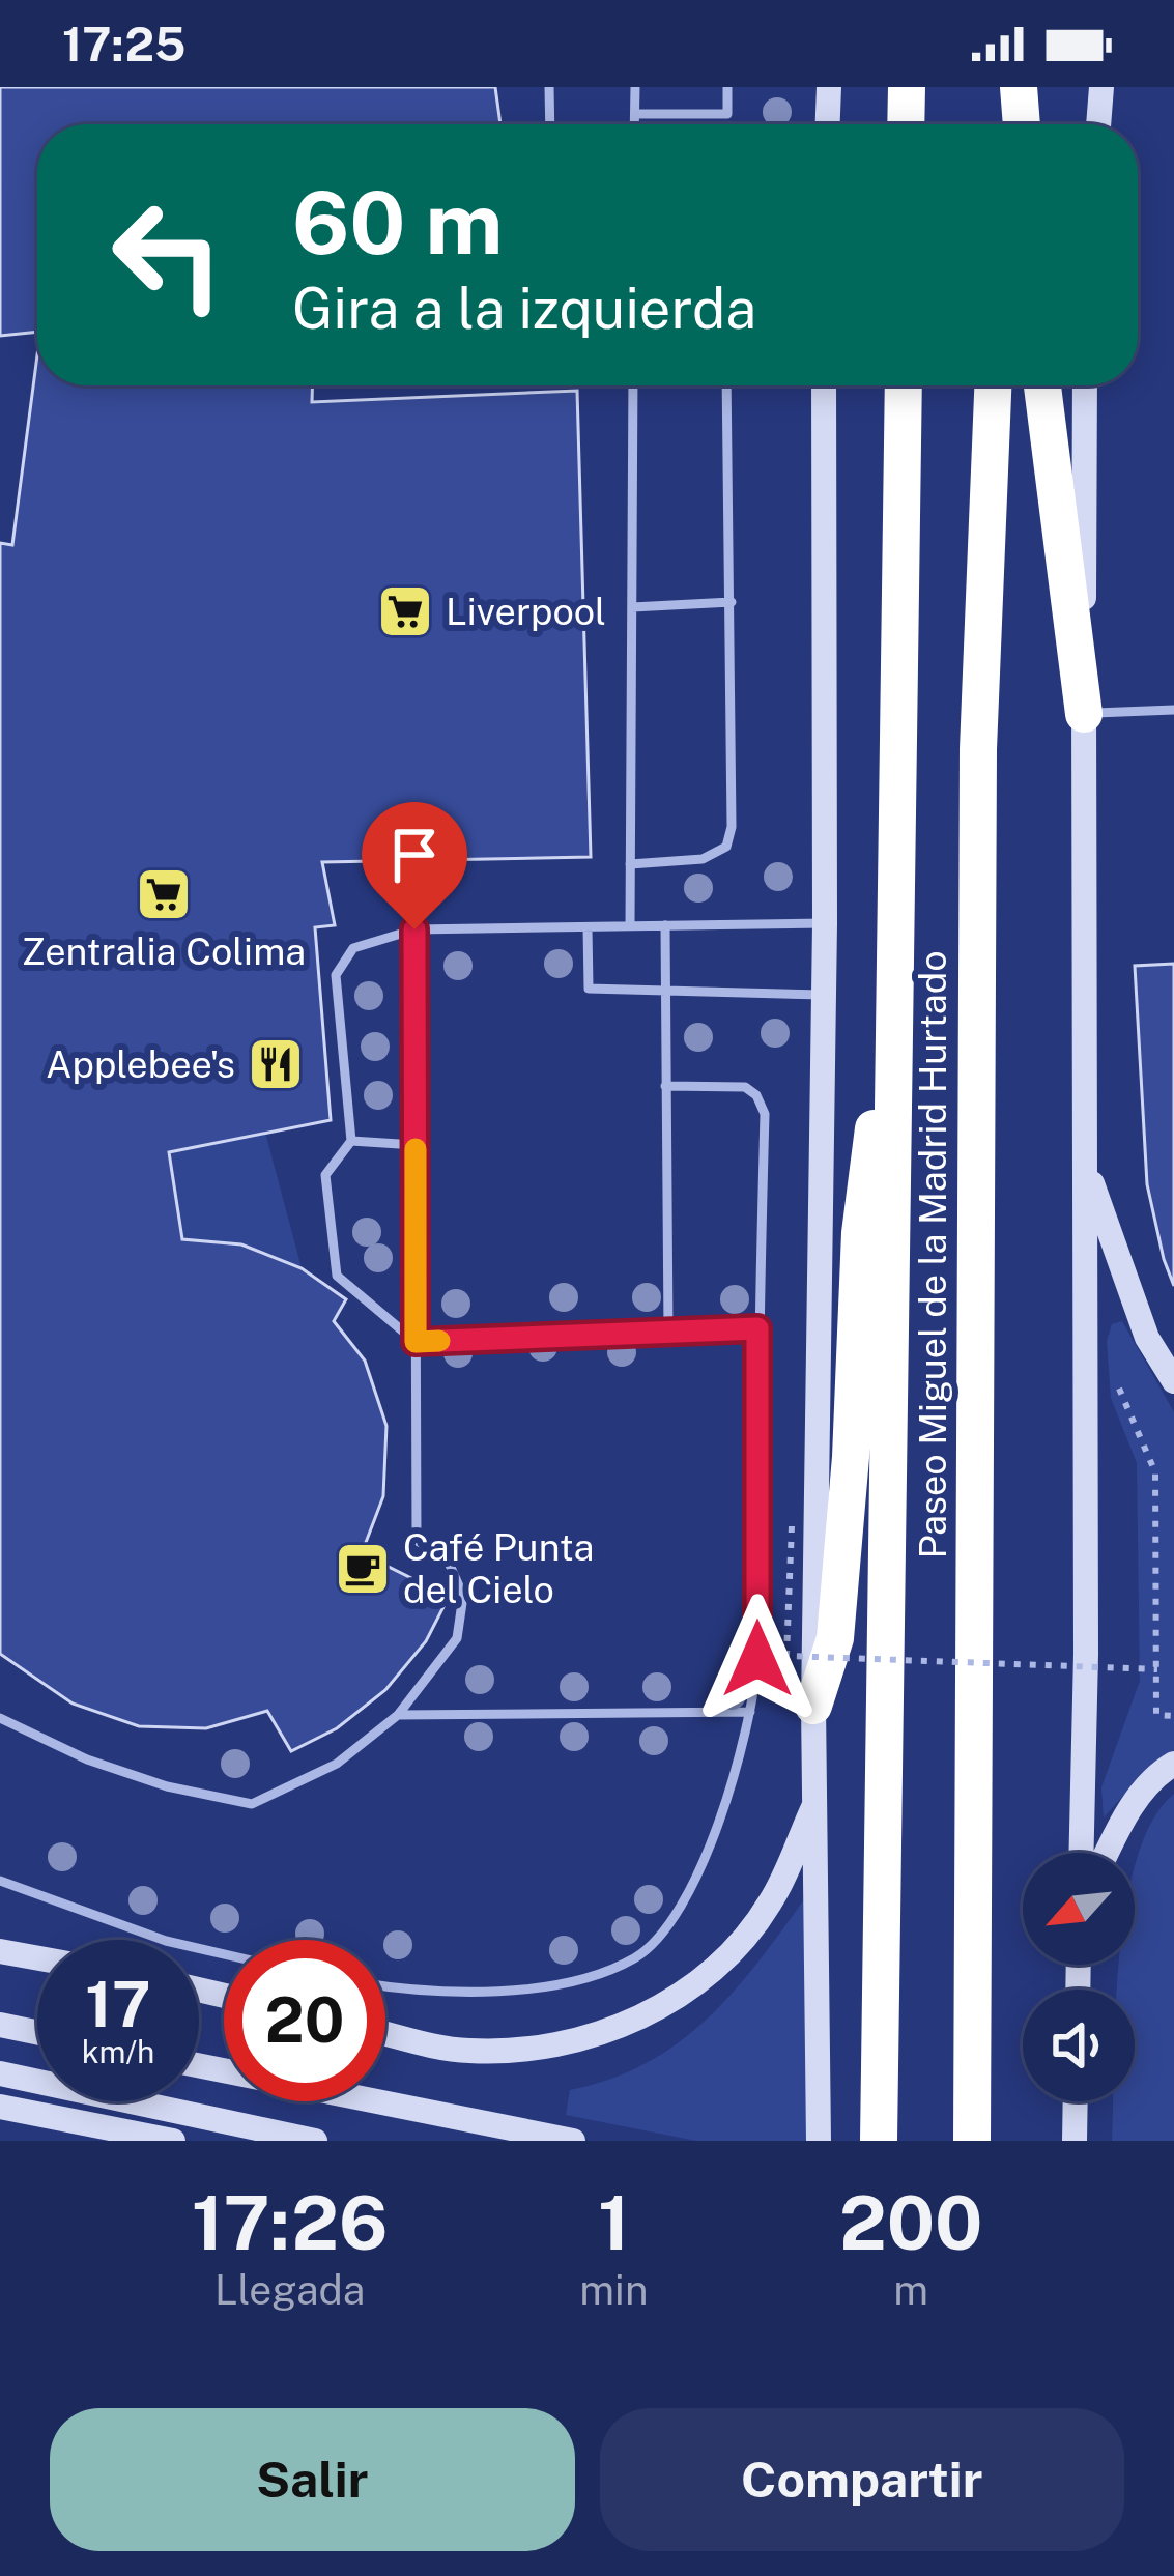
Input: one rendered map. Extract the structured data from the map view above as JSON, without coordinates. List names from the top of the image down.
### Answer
{
  "streets": {
    "highway": ["Paseo Miguel de la Madrid Hurtado"]
  },
  "places": {
    "supermarket": ["Liverpool", "Zentralia Colima"],
    "restaurant": ["Applebee's"],
    "cafe": ["Café Punta del Cielo"]
  },
  "north": "bottom left",
  "page": {
    "status": "17:25",
    "turn": ["60 m", "Gira a la izquierda"],
    "speed": "17 km/h",
    "limit": "20",
    "eta": [
      "17:26",
      "Llegada",
      "1",
      "min",
      "200",
      "m"
    ],
    "buttons": ["Salir", "Compartir"]
  }
}
